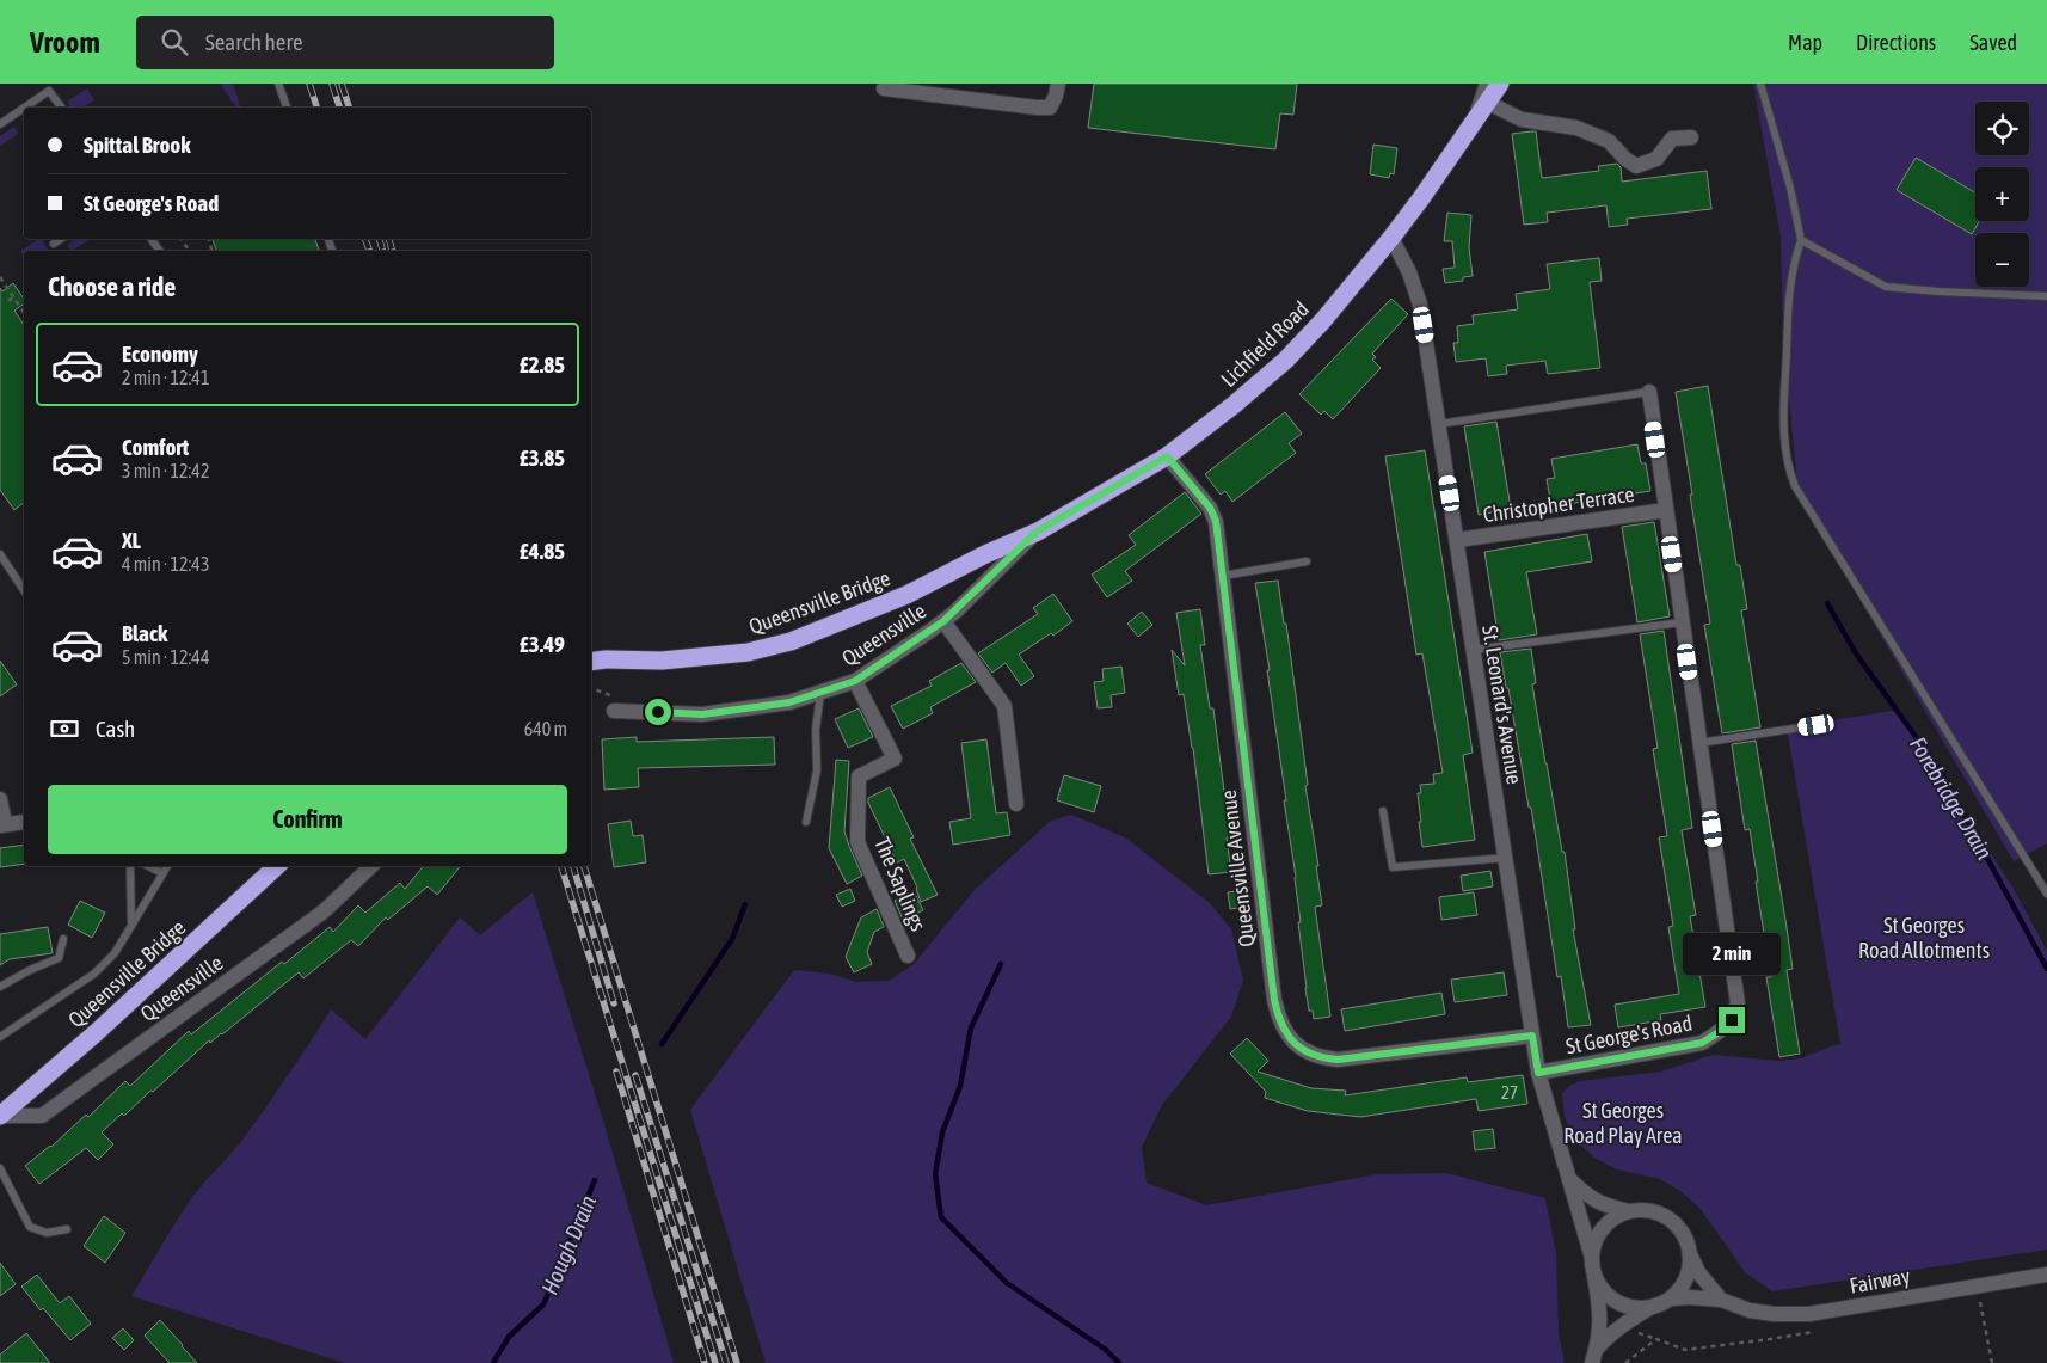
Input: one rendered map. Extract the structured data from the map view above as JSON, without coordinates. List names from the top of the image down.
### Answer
{
  "streets": {
    "highway": ["Lichfield Road", "Queensville Bridge"],
    "street": [
      "Christopher Terrace",
      "Queensville",
      "St. Leonard's Avenue",
      "Queensville Avenue",
      "The Saplings",
      "St George's Road",
      "Fairway"
    ]
  },
  "crossings": [
    ["Lichfield Road", "Queensville Bridge"],
    ["Lichfield Road", "Queensville"],
    ["Lichfield Road", "St. Leonard's Avenue"],
    ["Lichfield Road", "Queensville Avenue"],
    ["Christopher Terrace", "St. Leonard's Avenue"],
    ["Christopher Terrace", "St George's Road"],
    ["Queensville Bridge", "Queensville"],
    ["Queensville", "The Saplings"],
    ["St. Leonard's Avenue", "Queensville Avenue"],
    ["St. Leonard's Avenue", "St George's Road"],
    ["St. Leonard's Avenue", "Fairway"]
  ],
  "water": ["Forebridge Drain", "Hough Drain"],
  "parks": ["St Georges Road Allotments", "St Georges Road Play Area"],
  "house_numbers": ["27"],
  "page": {
    "header": "Vroom",
    "search": "Search here",
    "nav": ["Map", "Directions", "Saved"],
    "map_buttons": ["+", "−"],
    "banner": ["Spittal Brook", "St George's Road"],
    "heading": "Choose a ride",
    "list": [
      {
        "name": "Economy",
        "note": "2 min · 12:41",
        "value": "£2.85"
      },
      {
        "name": "Comfort",
        "note": "3 min · 12:42",
        "value": "£3.85"
      },
      {
        "name": "XL",
        "note": "4 min · 12:43",
        "value": "£4.85"
      },
      {
        "name": "Black",
        "note": "5 min · 12:44",
        "value": "£3.49"
      }
    ],
    "pay": ["Cash", "640 m"],
    "buttons": "Confirm",
    "bubble": "2 min"
  }
}
